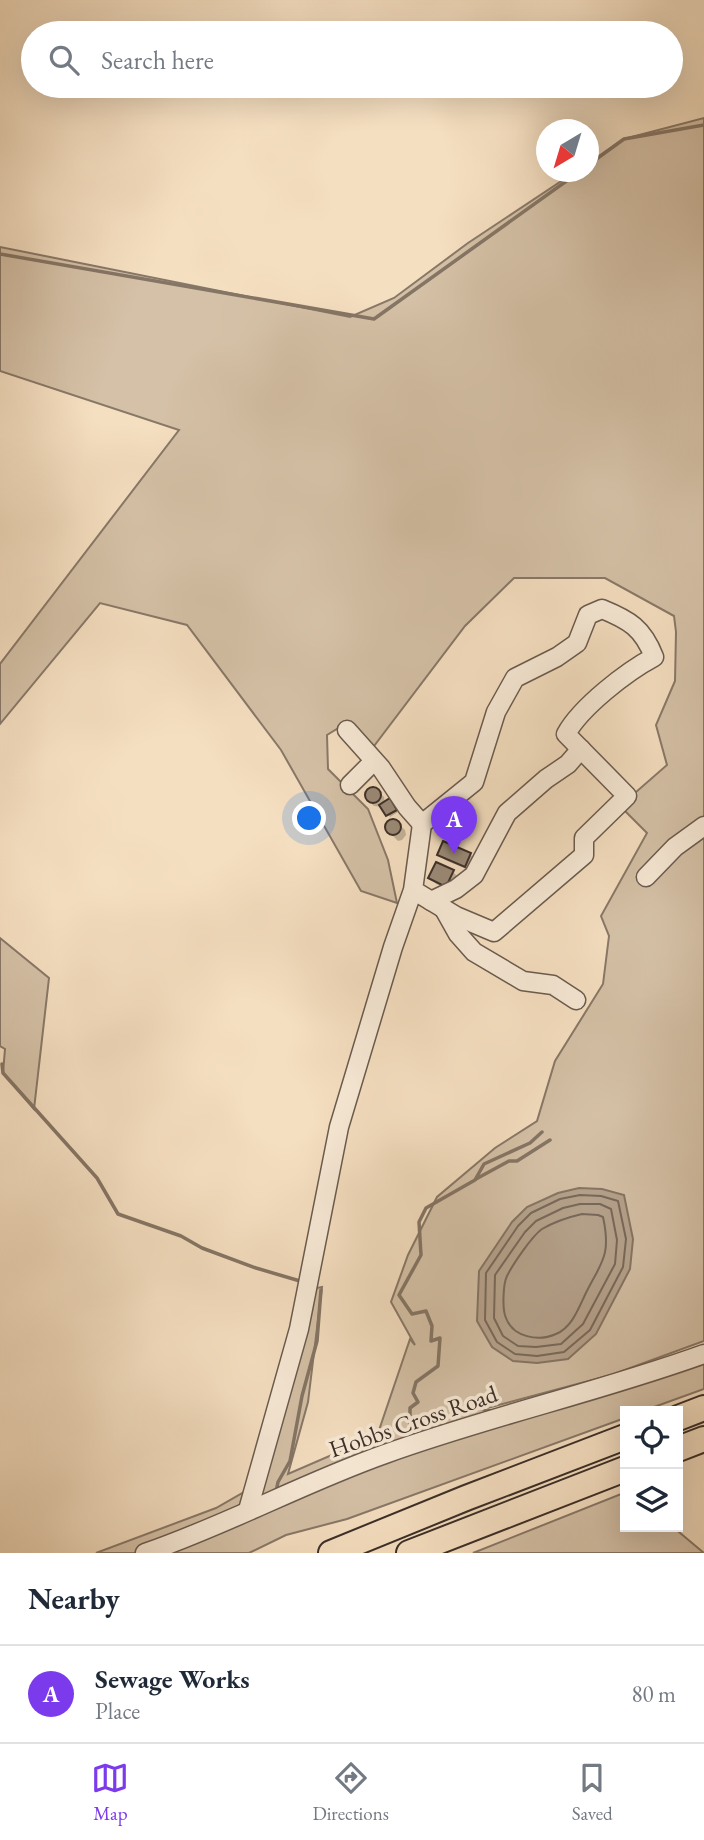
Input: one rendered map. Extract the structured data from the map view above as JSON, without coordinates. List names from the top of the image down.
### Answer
{
  "streets": {
    "street": ["Hobbs Cross Road"]
  },
  "north": "bottom left",
  "page": {
    "search": "Search here",
    "pins": "A",
    "heading": "Nearby",
    "list": [
      {
        "mark": "A",
        "name": "Sewage Works",
        "note": "Place",
        "value": "80 m"
      }
    ],
    "nav": ["Map", "Directions", "Saved"]
  }
}
